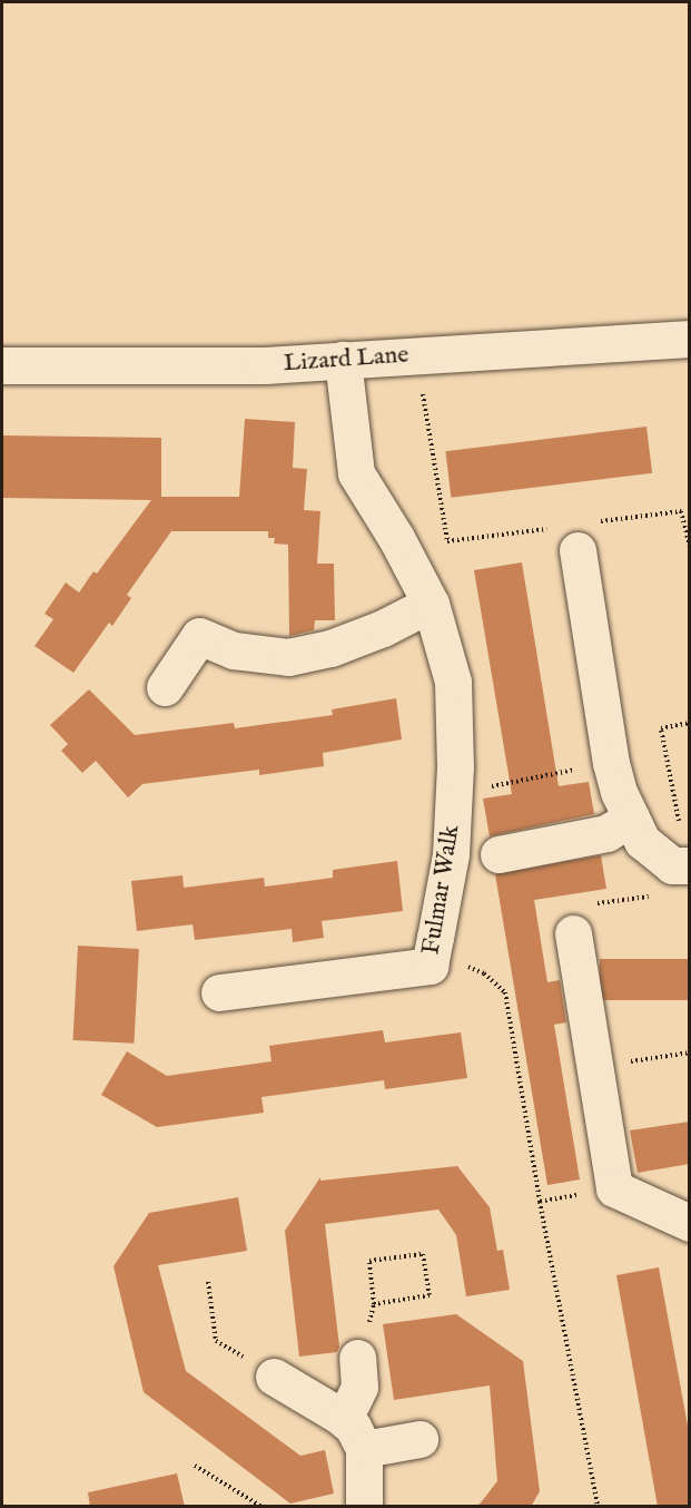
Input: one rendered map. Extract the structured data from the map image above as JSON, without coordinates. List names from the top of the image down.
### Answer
{
  "streets": {
    "street": ["Lizard Lane", "Fulmar Walk"]
  },
  "crossings": [
    ["Lizard Lane", "Fulmar Walk"]
  ]
}
